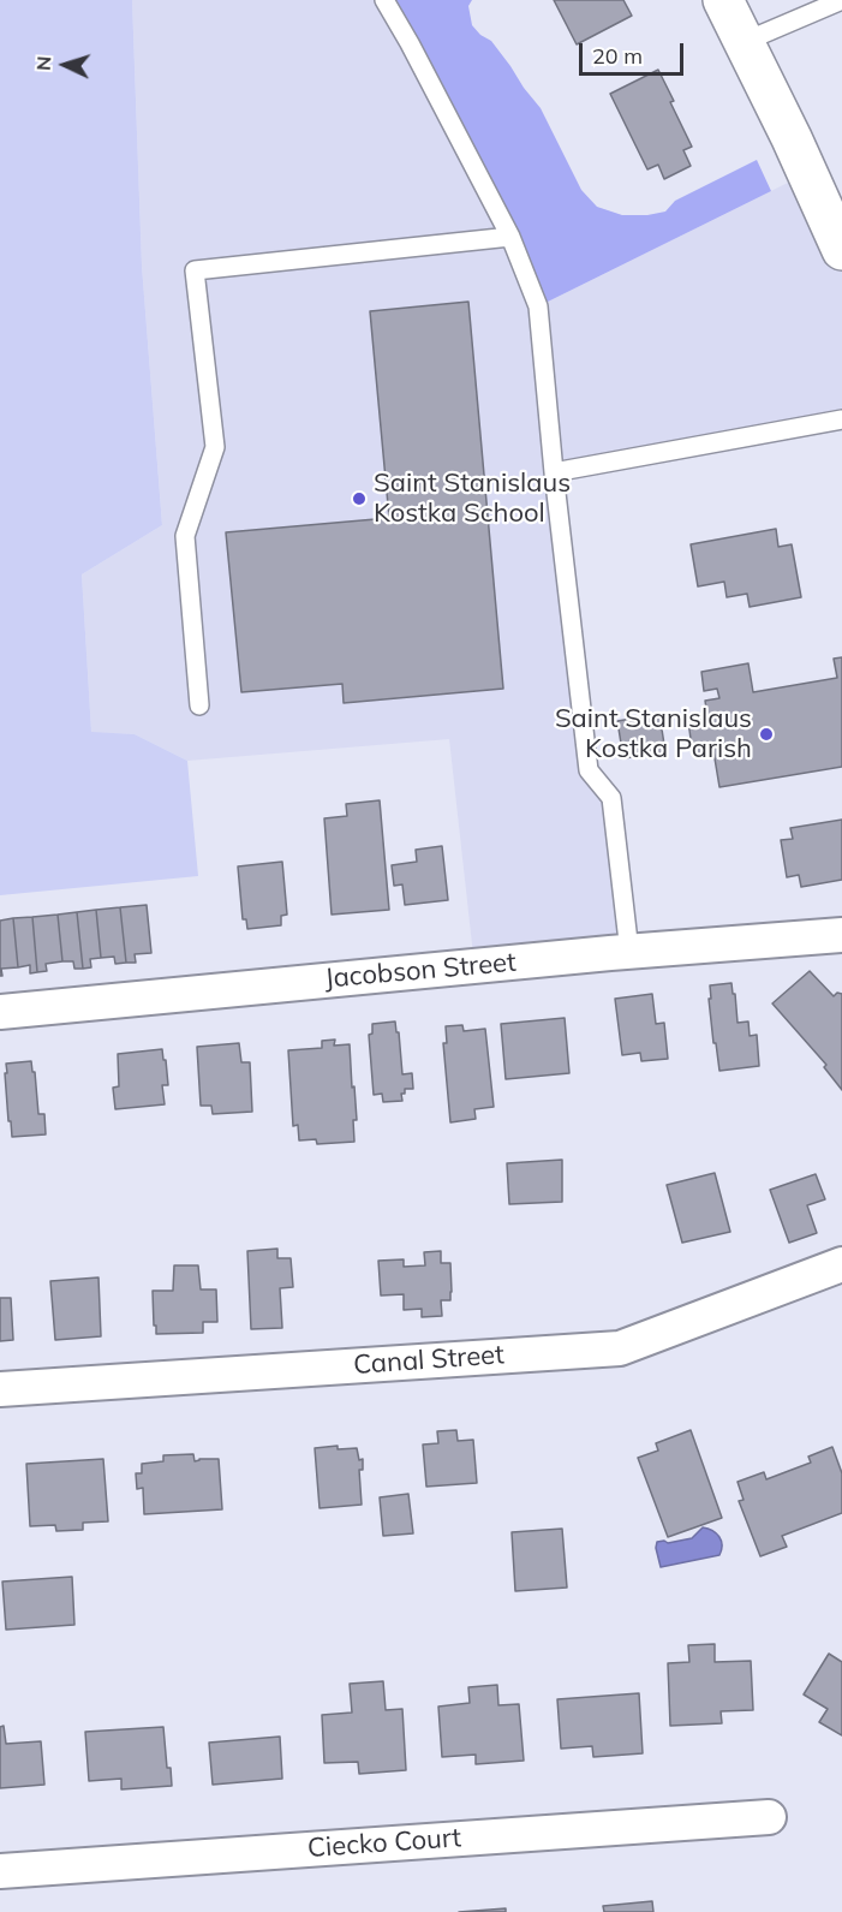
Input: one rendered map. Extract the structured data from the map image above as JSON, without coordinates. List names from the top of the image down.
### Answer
{
  "streets": {
    "street": ["Jacobson Street", "Canal Street", "Ciecko Court"]
  },
  "places": ["Saint Stanislaus Kostka School", "Saint Stanislaus Kostka Parish"],
  "scale_bar": "20 m",
  "north": "left"
}
